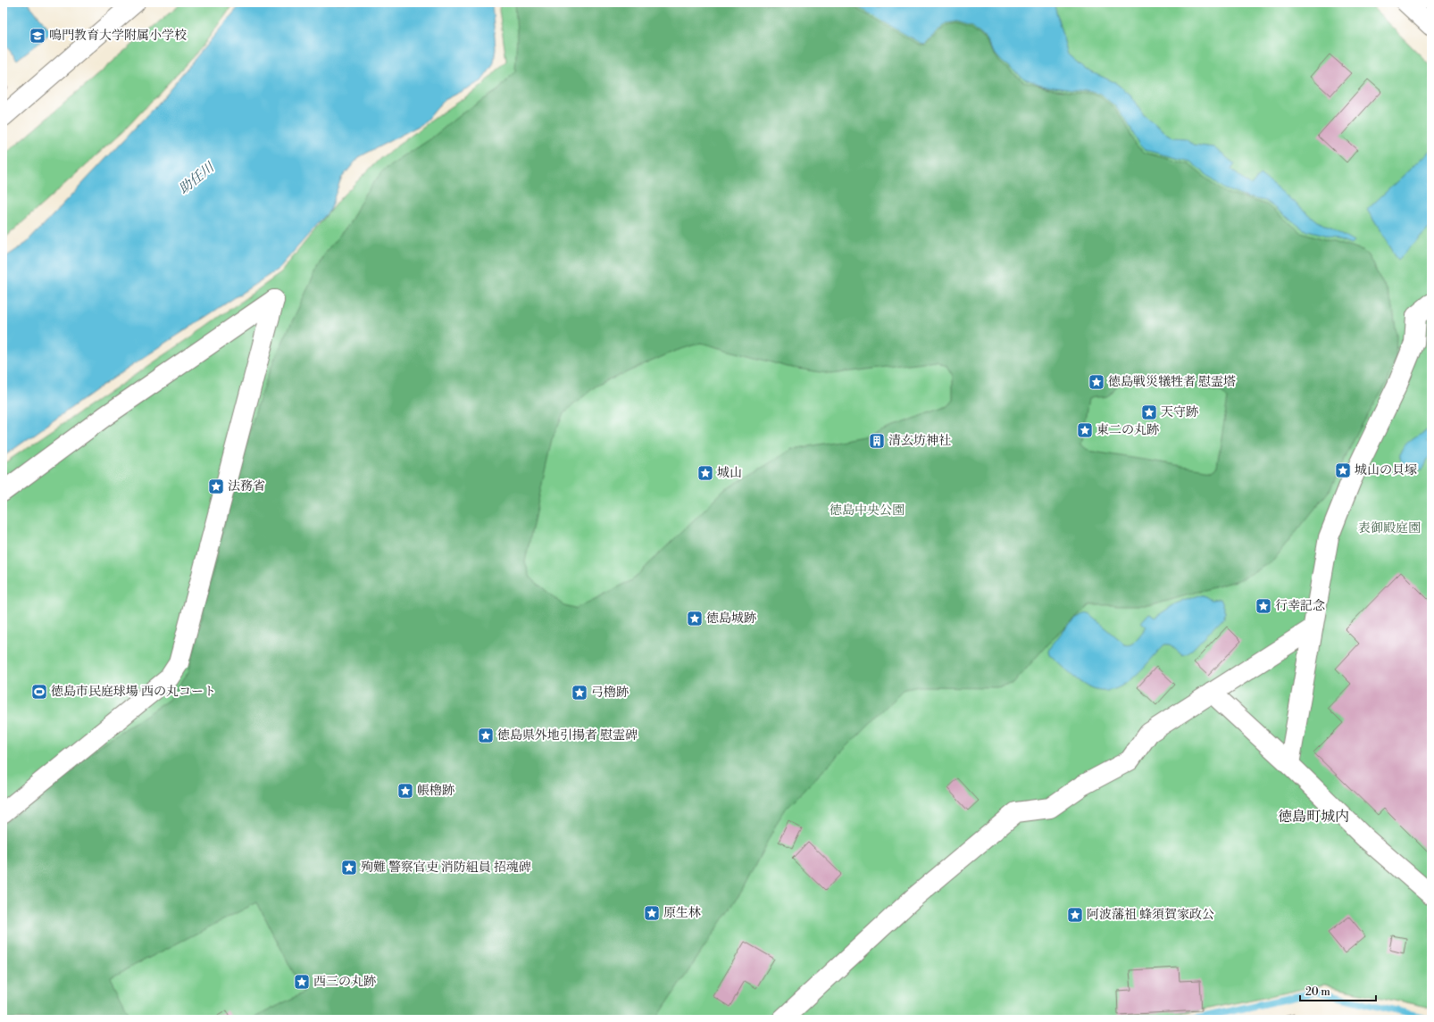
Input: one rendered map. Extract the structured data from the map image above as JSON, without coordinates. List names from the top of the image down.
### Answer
{
  "districts": ["徳島町城内"],
  "water": ["助任川"],
  "parks": ["徳島中央公園", "表御殿庭園"],
  "places": {
    "school or university": ["鳴門教育大学附属小学校"],
    "place": [
      "徳島戦災犠牲者 慰霊塔",
      "天守跡",
      "東二の丸跡",
      "城山の貝塚",
      "城山",
      "法務省",
      "行幸記念",
      "徳島城跡",
      "弓櫓跡",
      "徳島県外地引揚者 慰霊碑",
      "帳櫓跡",
      "殉難 警察官吏 消防組員 招魂碑",
      "原生林",
      "阿波藩祖 蜂須賀家政公",
      "西三の丸跡"
    ],
    "building": ["清玄坊神社"],
    "sports": ["徳島市民庭球場 西の丸コート"]
  },
  "scale_bar": "20 m"
}
